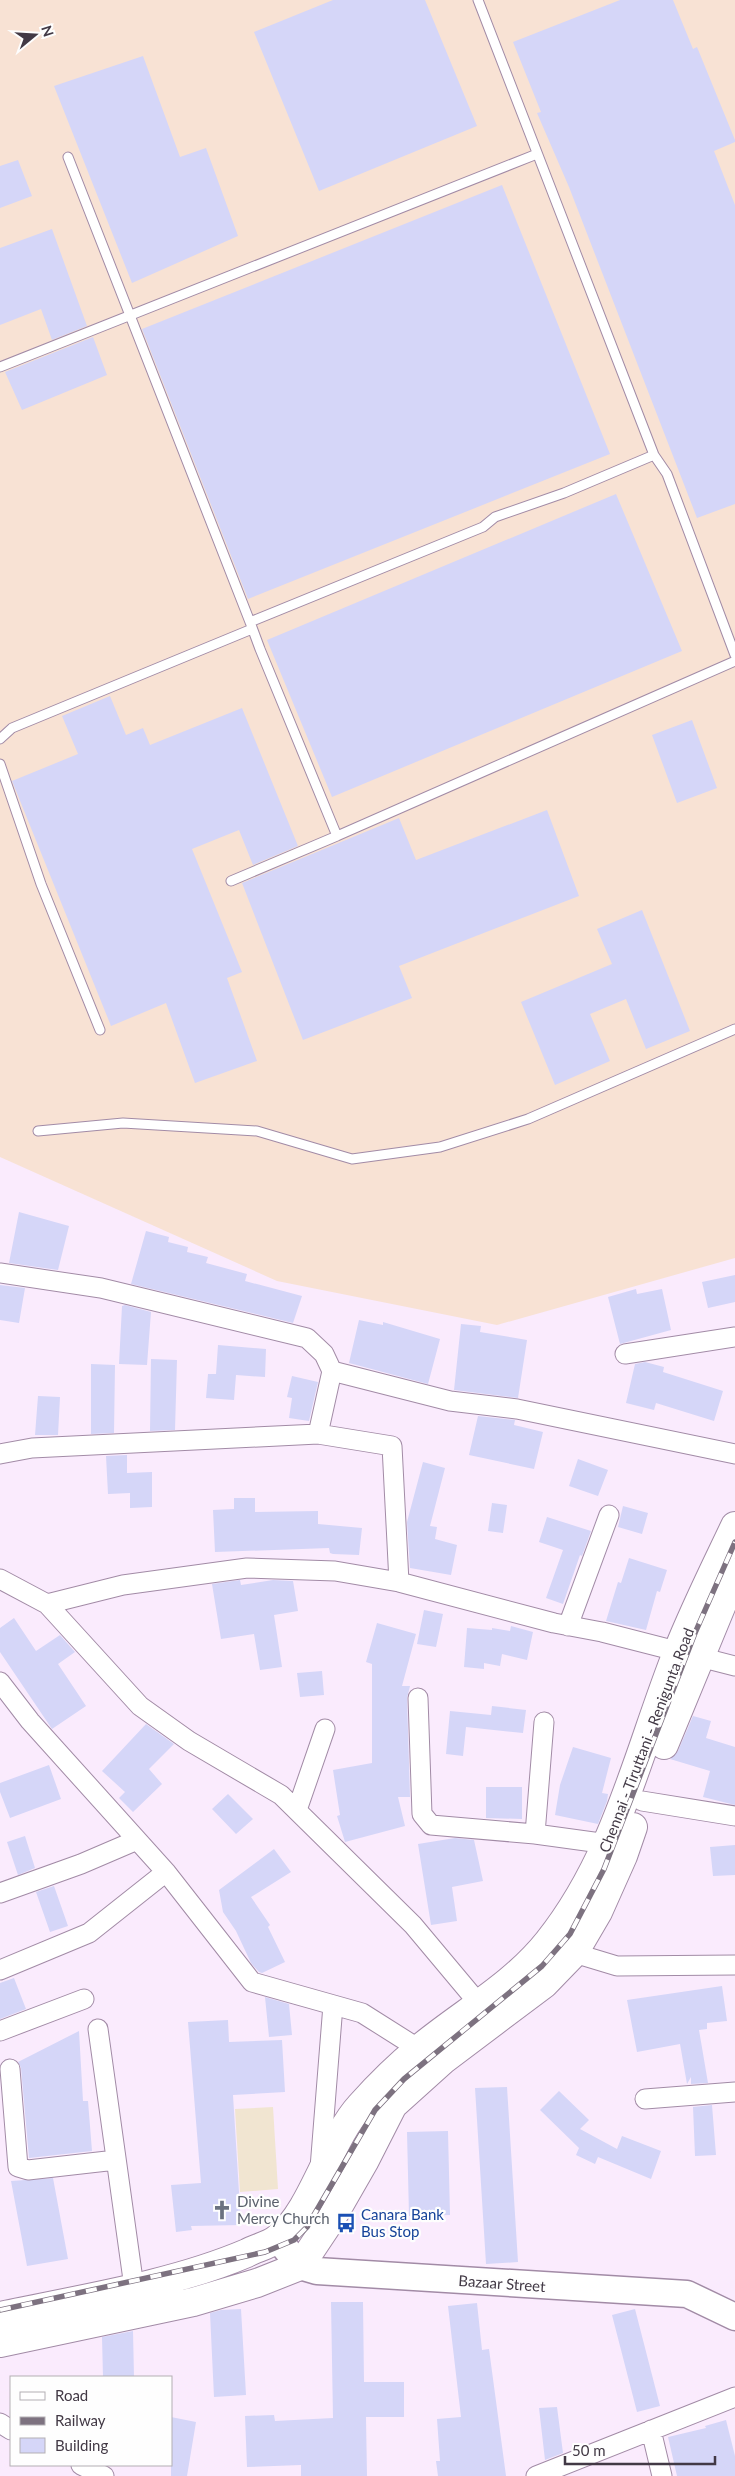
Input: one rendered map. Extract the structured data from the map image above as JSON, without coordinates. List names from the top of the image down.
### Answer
{
  "streets": {
    "highway": ["Chennai - Tiruttani - Renigunta Road"],
    "street": ["Bazaar Street"]
  },
  "crossings": [
    ["Chennai - Tiruttani - Renigunta Road", "Bazaar Street"]
  ],
  "places": {
    "church": ["Divine Mercy Church"],
    "bus stop": ["Canara Bank Bus Stop"]
  },
  "legend": ["Road", "Railway", "Building"],
  "scale_bar": "50 m",
  "north": "right"
}
